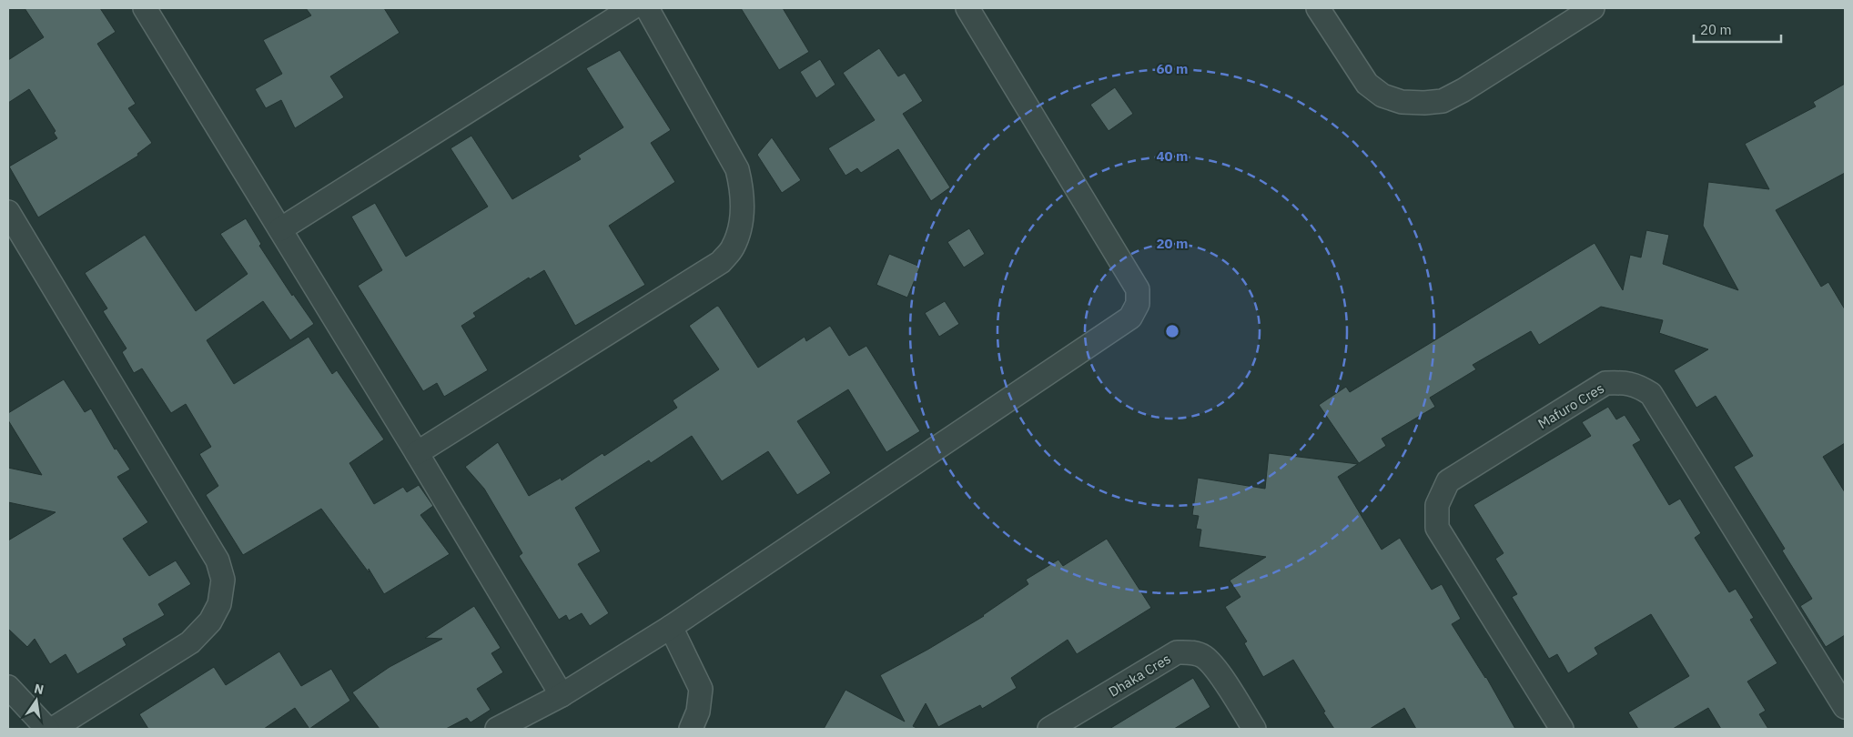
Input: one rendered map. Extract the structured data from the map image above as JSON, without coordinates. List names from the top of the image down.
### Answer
{
  "streets": {
    "street": ["Mafuro Cres", "Dhaka Cres"]
  },
  "scale_bar": "20 m",
  "north": "top",
  "rings": ["60 m", "40 m", "20 m"]
}
